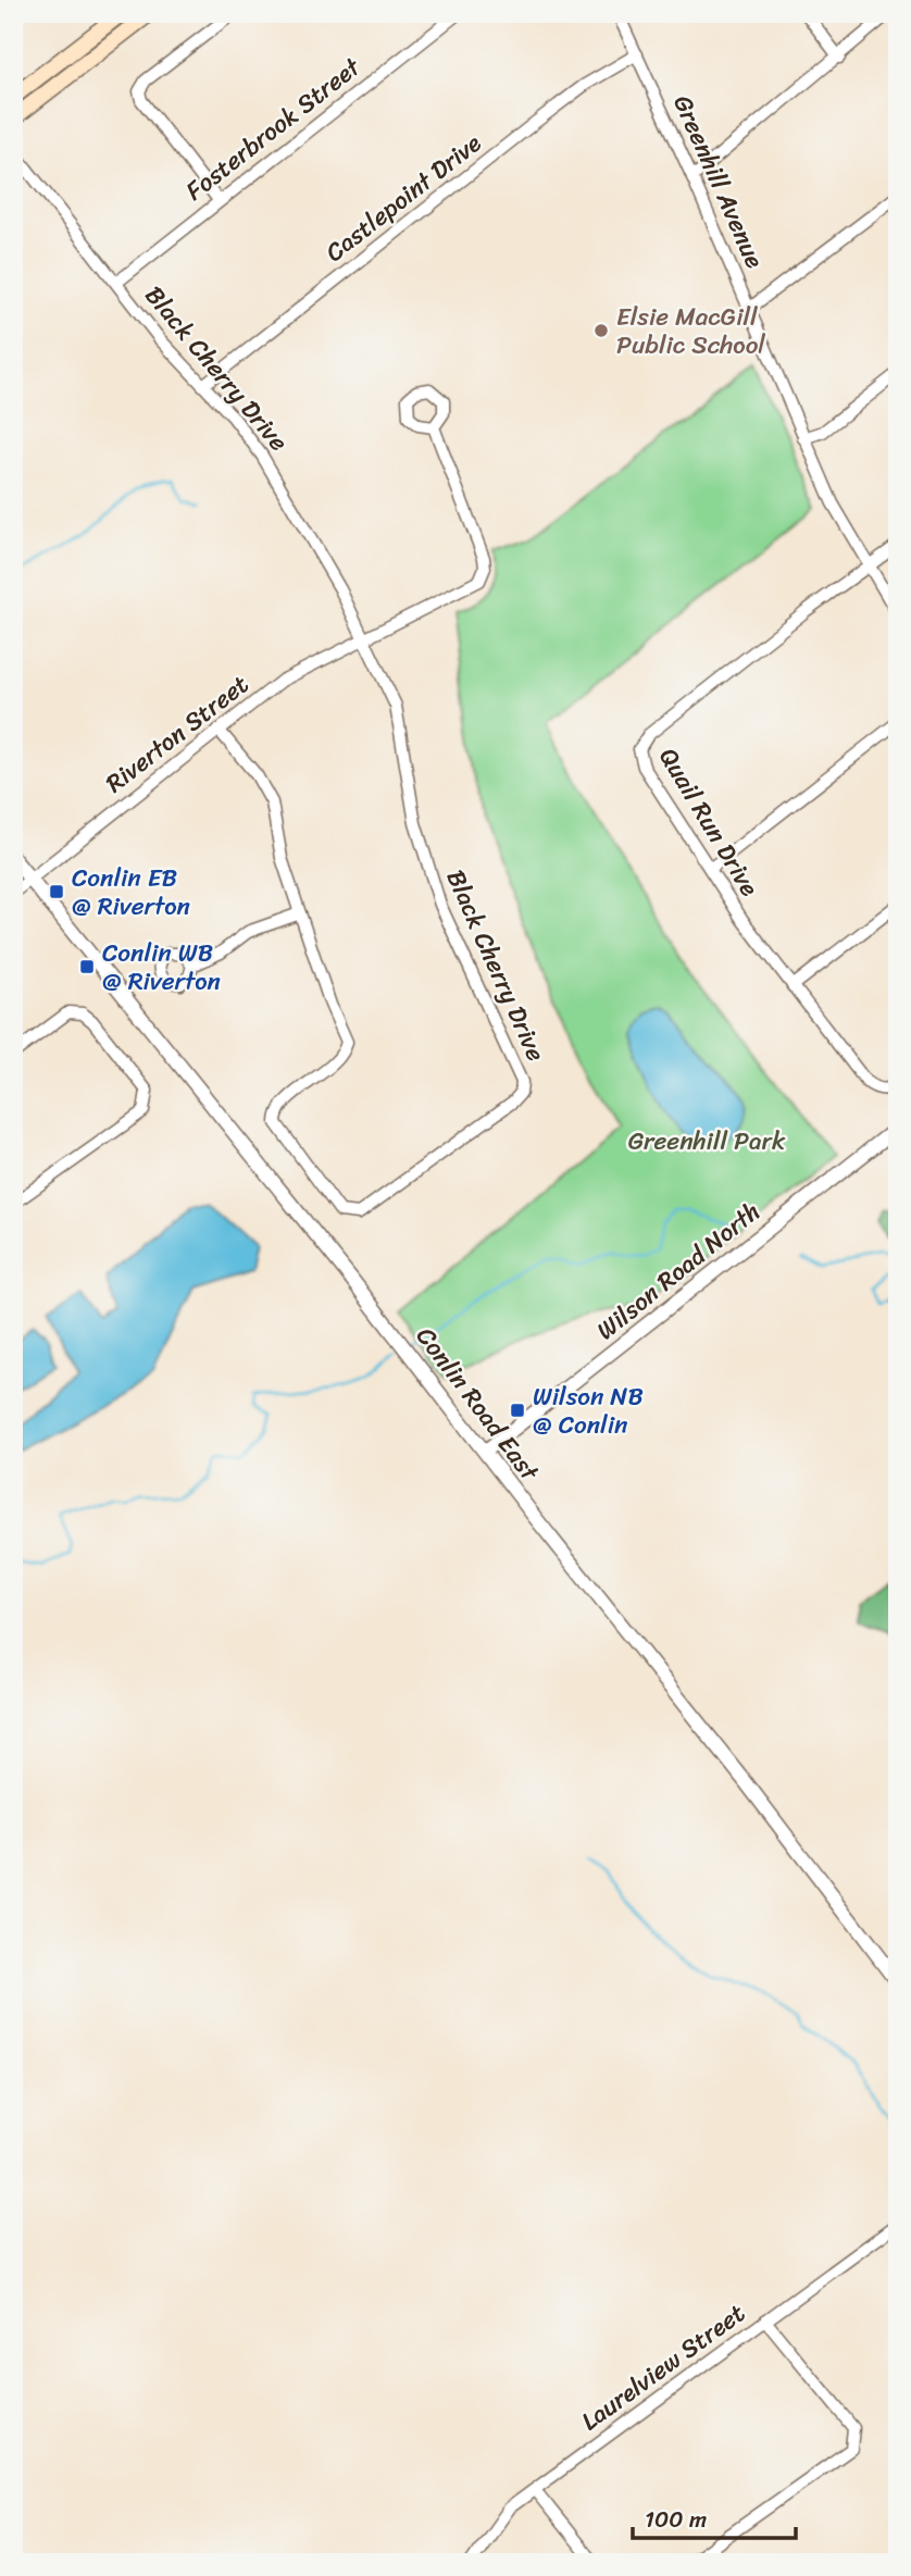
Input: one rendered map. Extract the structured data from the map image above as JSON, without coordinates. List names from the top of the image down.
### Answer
{
  "streets": {
    "street": [
      "Fosterbrook Street",
      "Greenhill Avenue",
      "Castlepoint Drive",
      "Black Cherry Drive",
      "Riverton Street",
      "Quail Run Drive",
      "Wilson Road North",
      "Conlin Road East",
      "Laurelview Street"
    ]
  },
  "crossings": [
    ["Fosterbrook Street", "Black Cherry Drive"],
    ["Greenhill Avenue", "Castlepoint Drive"],
    ["Greenhill Avenue", "Quail Run Drive"],
    ["Castlepoint Drive", "Black Cherry Drive"],
    ["Black Cherry Drive", "Riverton Street"],
    ["Riverton Street", "Conlin Road East"],
    ["Wilson Road North", "Conlin Road East"]
  ],
  "parks": ["Greenhill Park"],
  "places": {
    "other": ["Elsie MacGill Public School"],
    "transit": ["Conlin EB @ Riverton", "Conlin WB @ Riverton", "Wilson NB @ Conlin"]
  },
  "scale_bar": "100 m"
}
